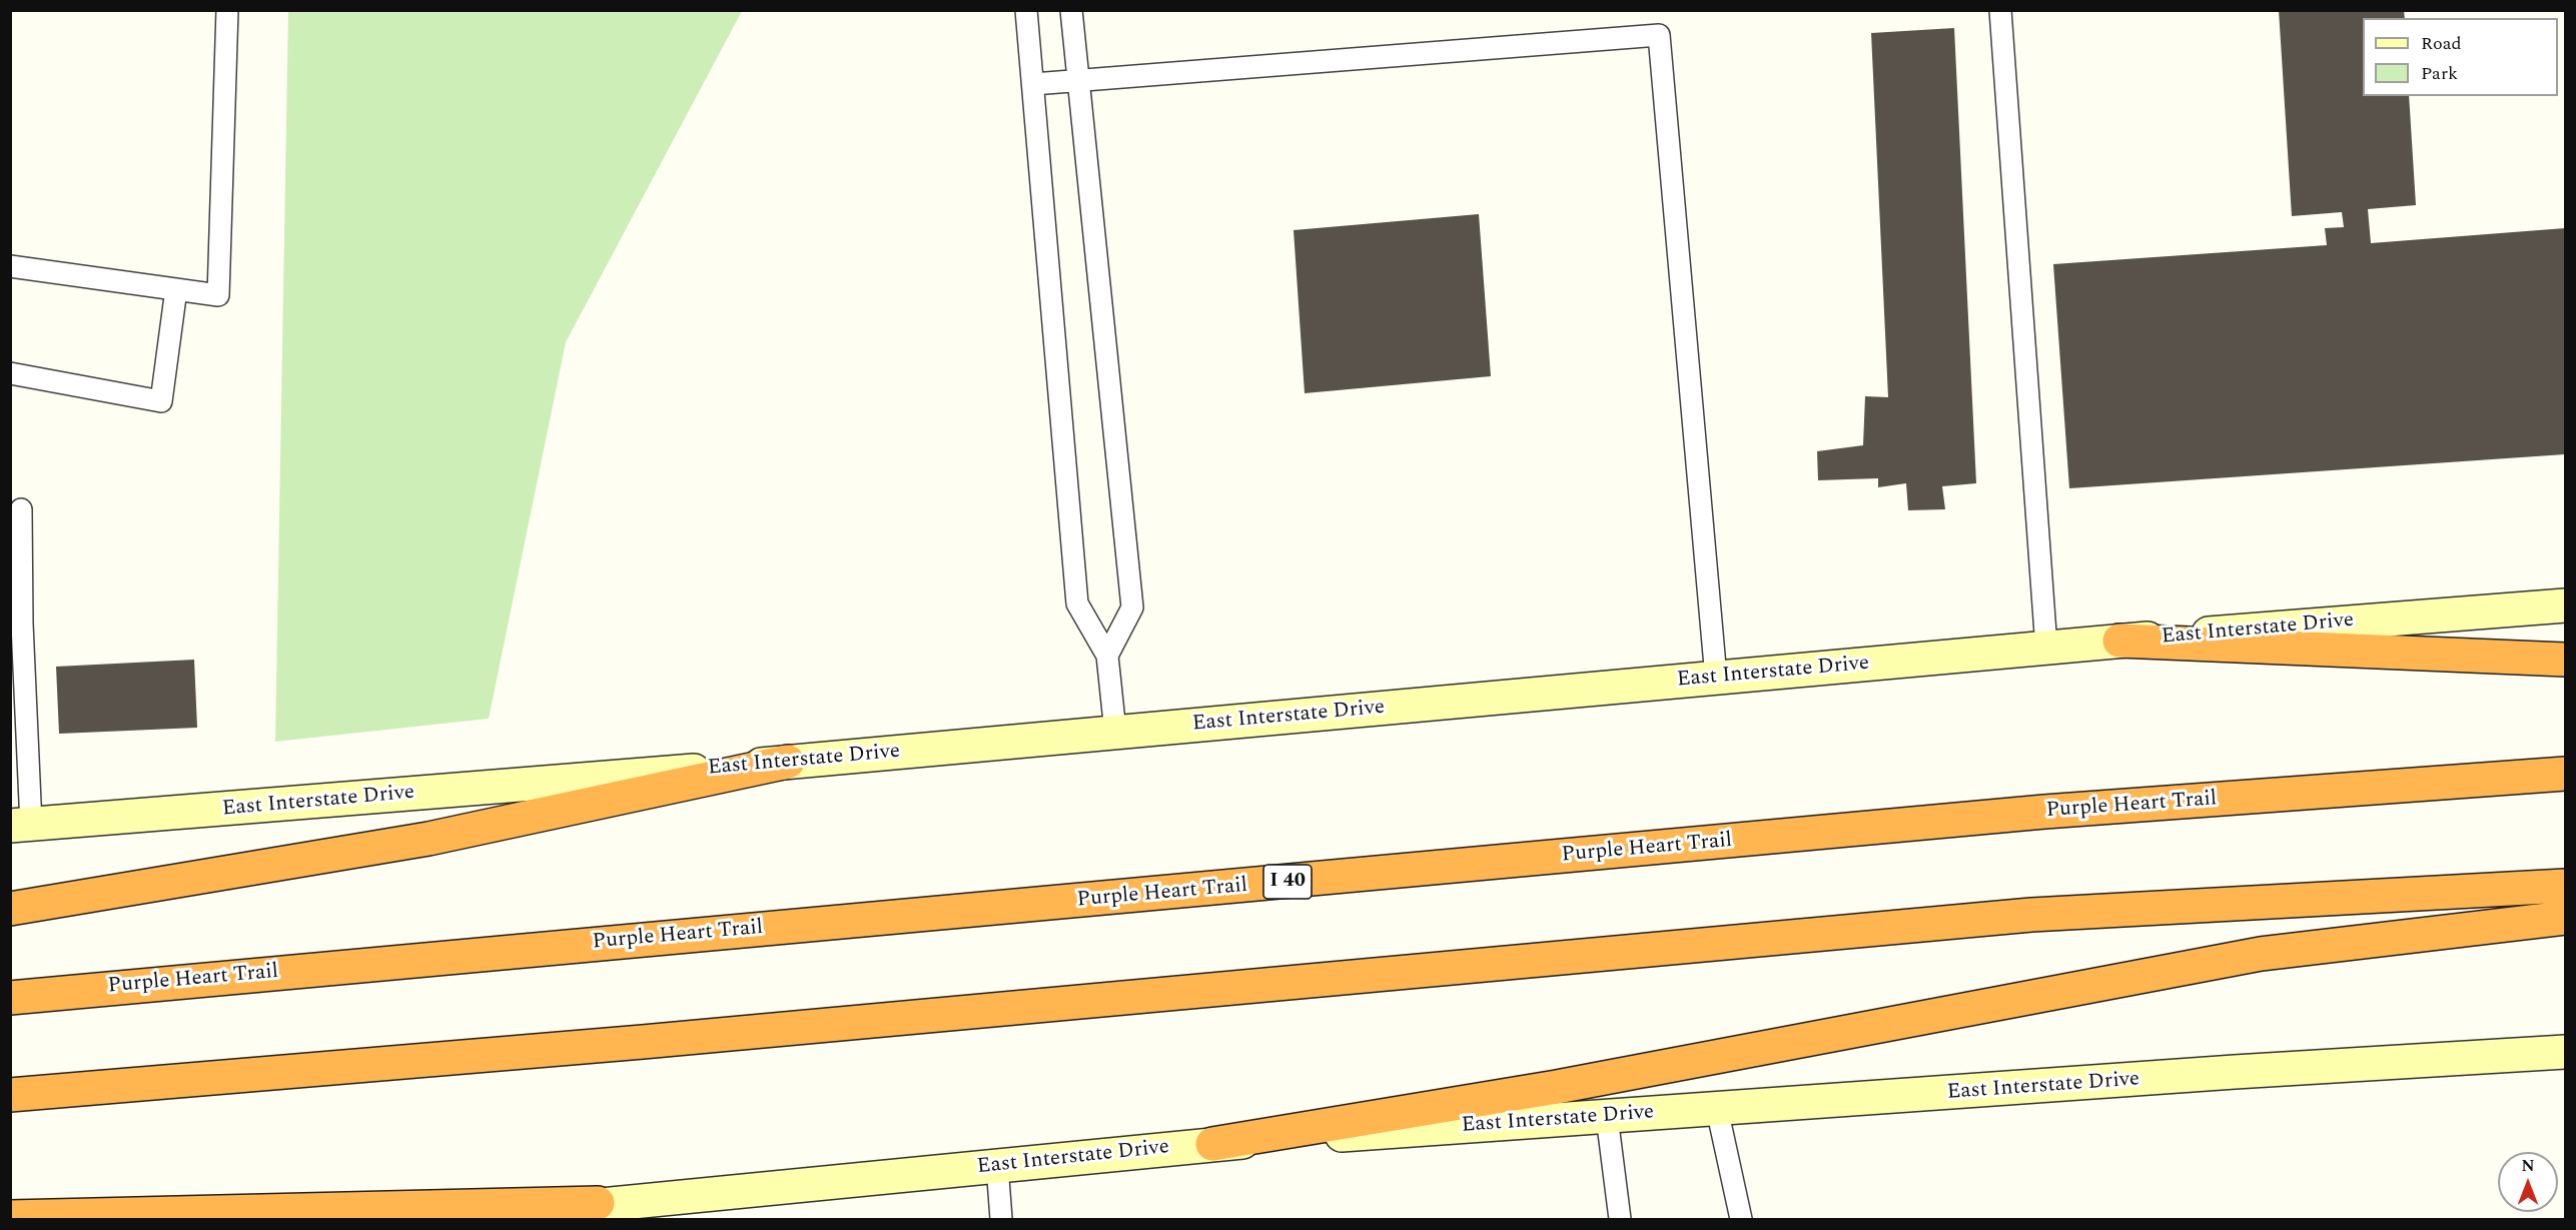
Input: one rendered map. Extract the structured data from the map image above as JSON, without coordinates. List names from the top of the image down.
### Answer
{
  "streets": {
    "highway": ["Purple Heart Trail", "I 40"],
    "main road": ["East Interstate Drive"]
  },
  "legend": ["Road", "Park"],
  "north": "top"
}
